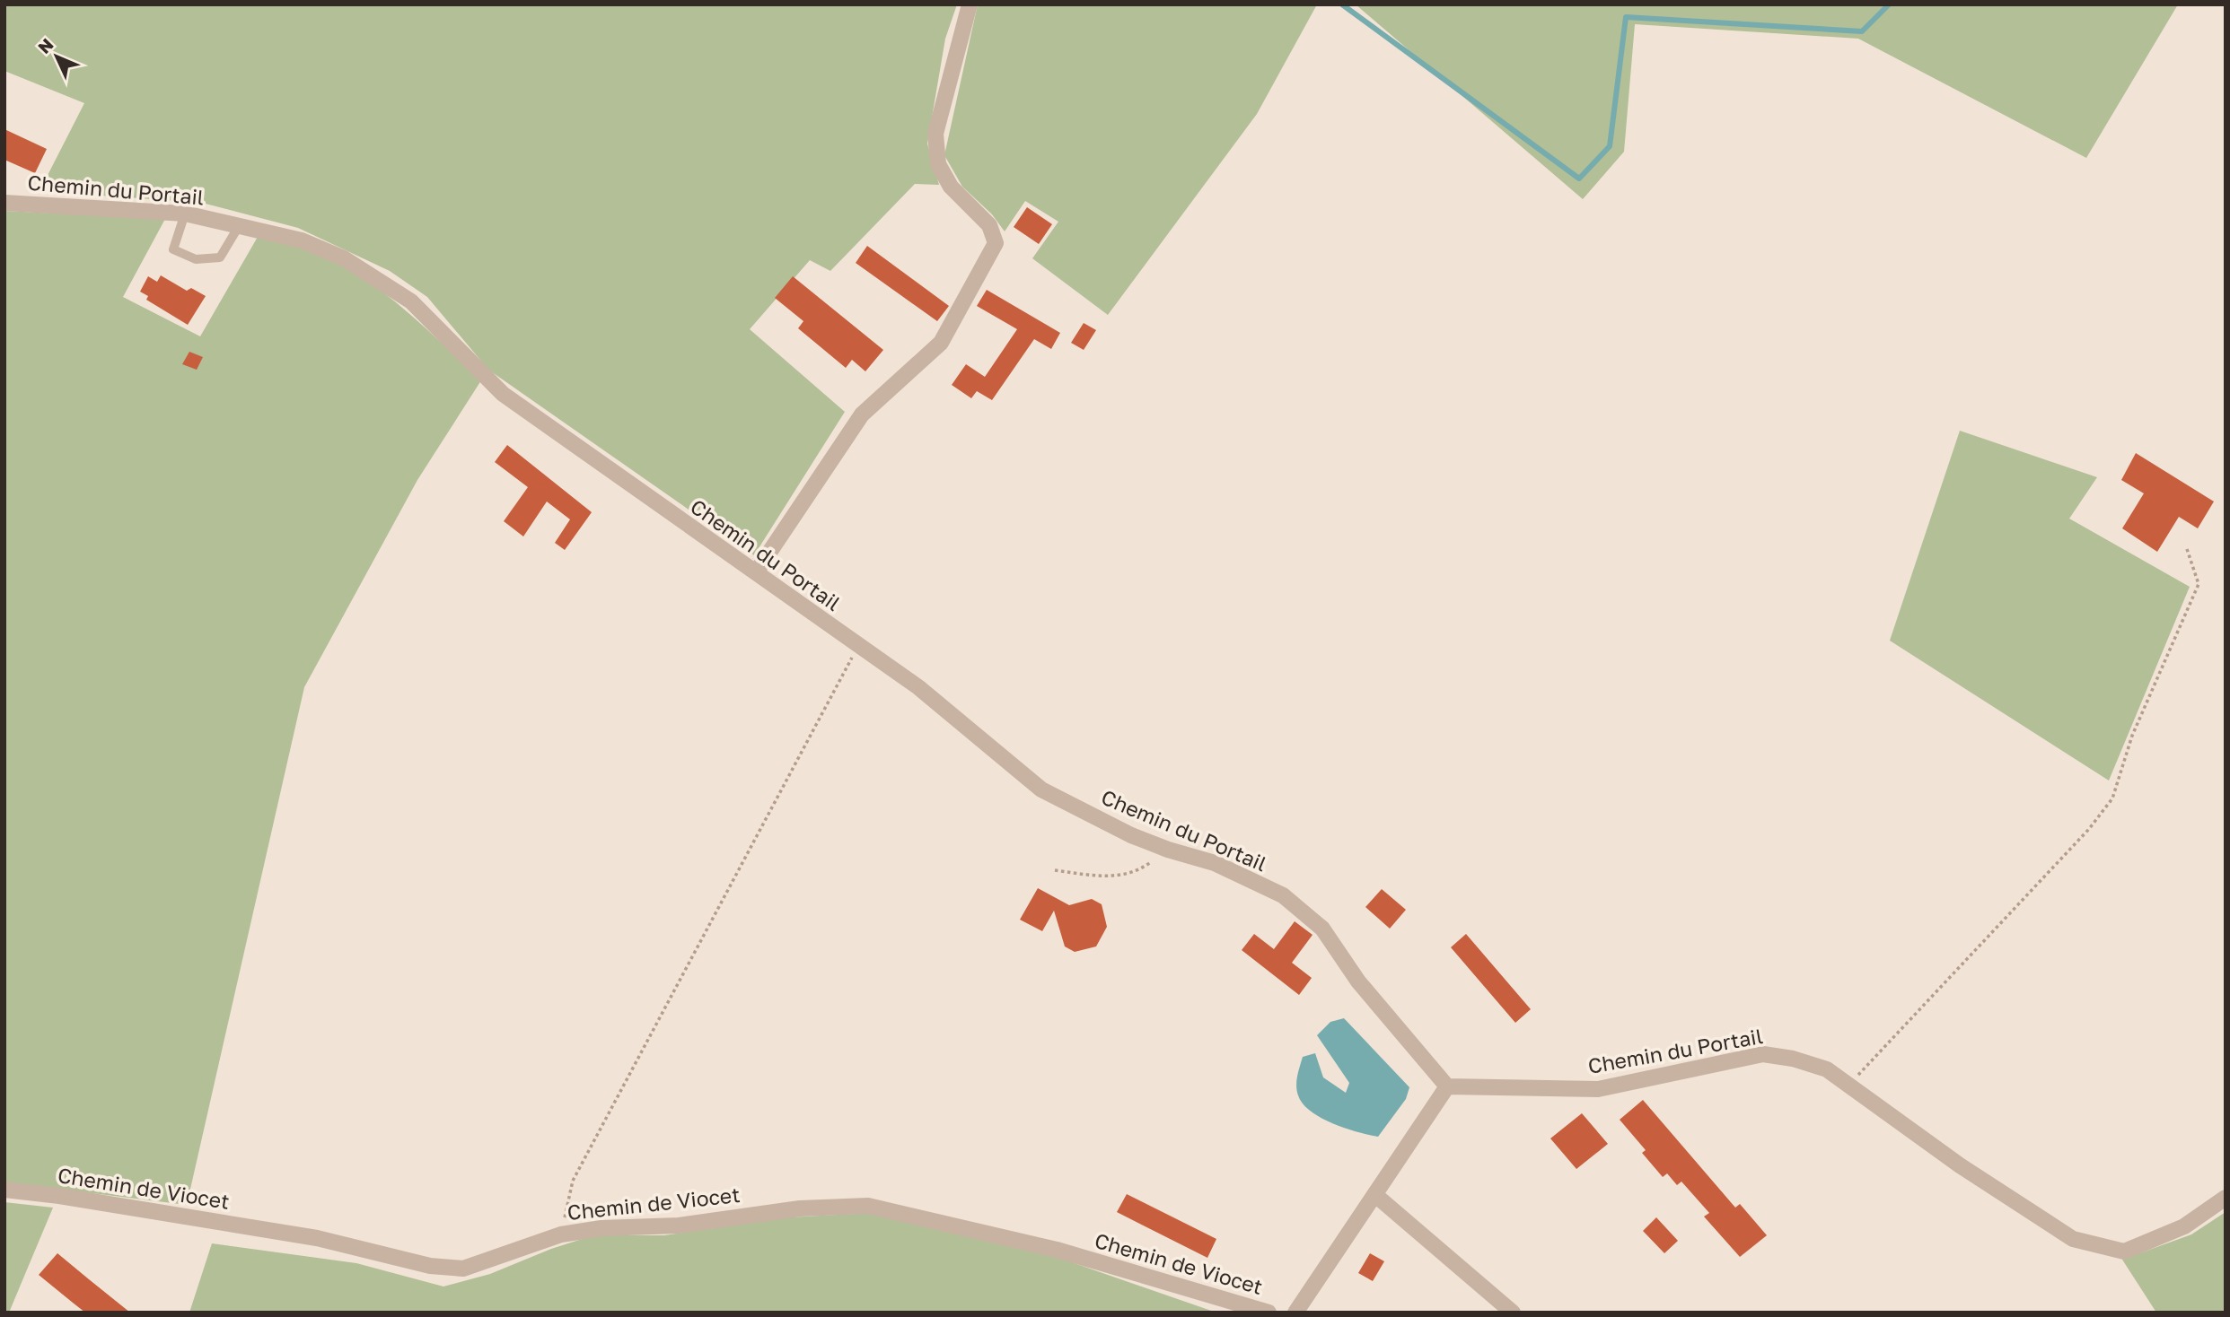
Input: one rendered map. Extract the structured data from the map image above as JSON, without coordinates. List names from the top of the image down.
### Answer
{
  "streets": {
    "street": ["Chemin du Portail", "Chemin de Viocet"]
  },
  "north": "top left"
}
